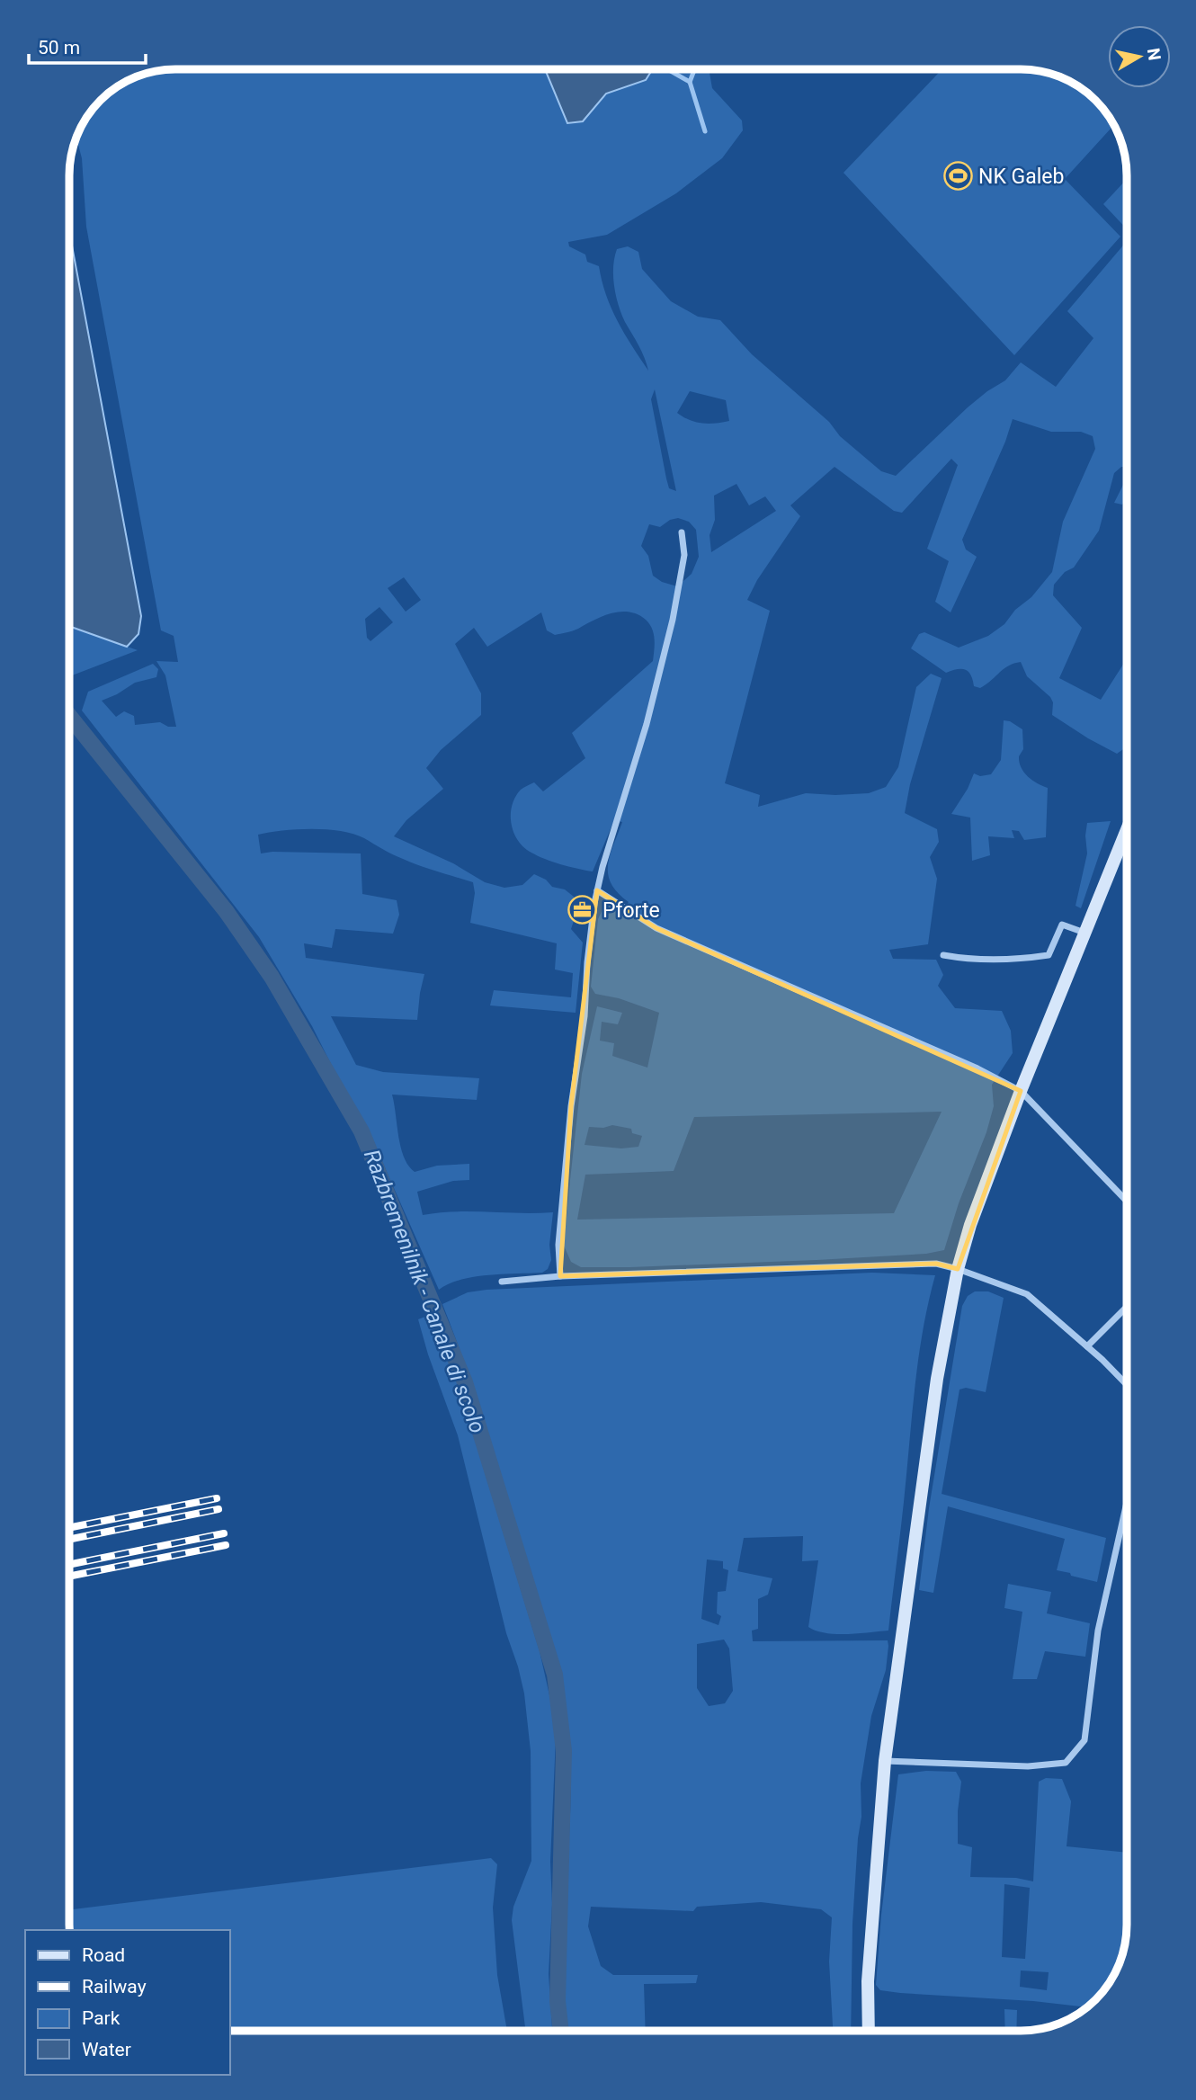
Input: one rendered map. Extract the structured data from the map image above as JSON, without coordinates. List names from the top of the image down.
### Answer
{
  "water": ["Razbremenilnik - Canale di scolo"],
  "places": {
    "sports": ["NK Galeb"],
    "office": ["Pforte"]
  },
  "legend": [
    "Road",
    "Railway",
    "Park",
    "Water"
  ],
  "scale_bar": "50 m",
  "north": "right"
}
